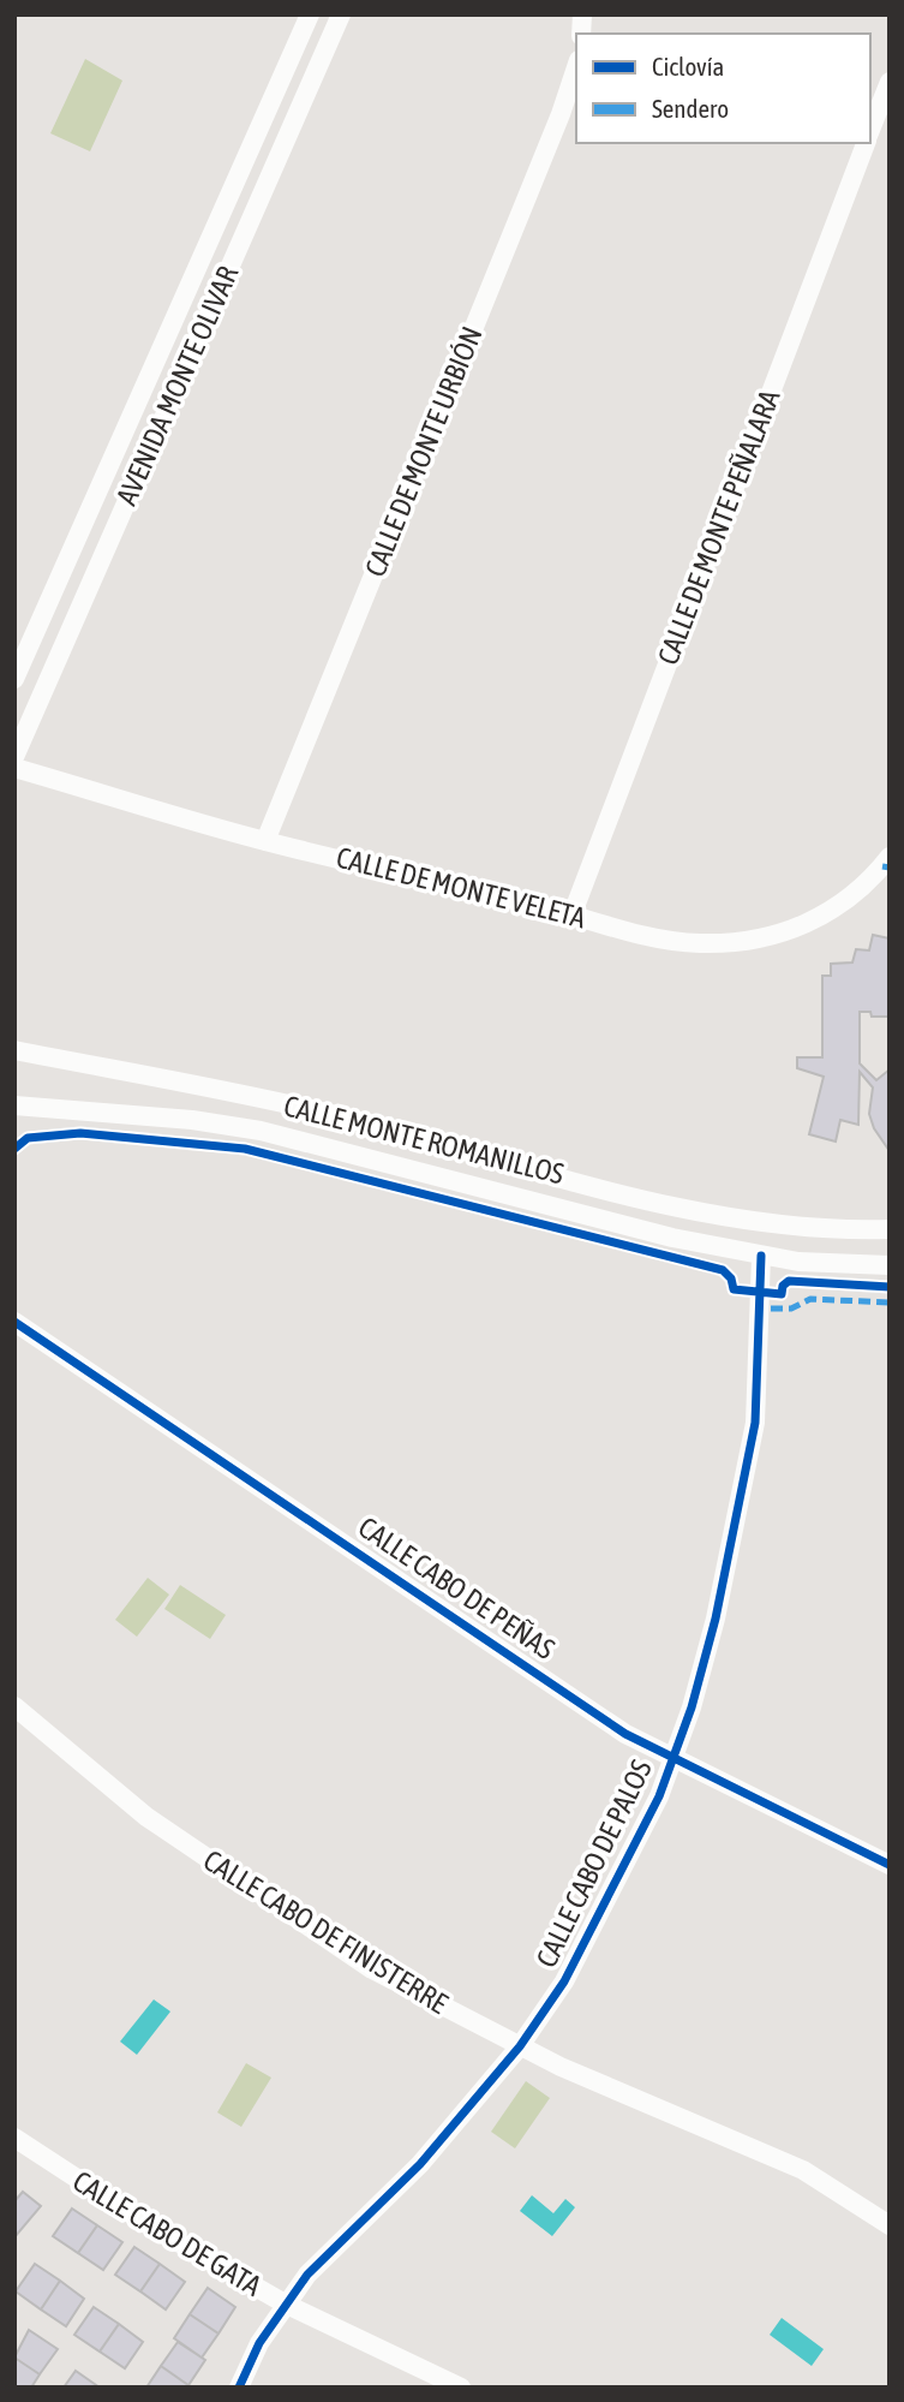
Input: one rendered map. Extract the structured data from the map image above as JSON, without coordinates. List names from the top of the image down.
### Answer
{
  "streets": {
    "street": [
      "AVENIDA MONTE OLIVAR",
      "CALLE DE MONTE URBIÓN",
      "CALLE DE MONTE PEÑALARA",
      "CALLE DE MONTE VELETA",
      "CALLE MONTE ROMANILLOS",
      "CALLE CABO DE PEÑAS",
      "CALLE CABO DE PALOS",
      "CALLE CABO DE FINISTERRE",
      "CALLE CABO DE GATA"
    ]
  },
  "crossings": [
    ["CALLE DE MONTE URBIÓN", "CALLE DE MONTE VELETA"],
    ["CALLE DE MONTE PEÑALARA", "CALLE DE MONTE VELETA"],
    ["CALLE MONTE ROMANILLOS", "CALLE CABO DE PALOS"],
    ["CALLE CABO DE PEÑAS", "CALLE CABO DE PALOS"],
    ["CALLE CABO DE PALOS", "CALLE CABO DE FINISTERRE"],
    ["CALLE CABO DE PALOS", "CALLE CABO DE GATA"]
  ],
  "legend": ["Ciclovía", "Sendero"]
}
